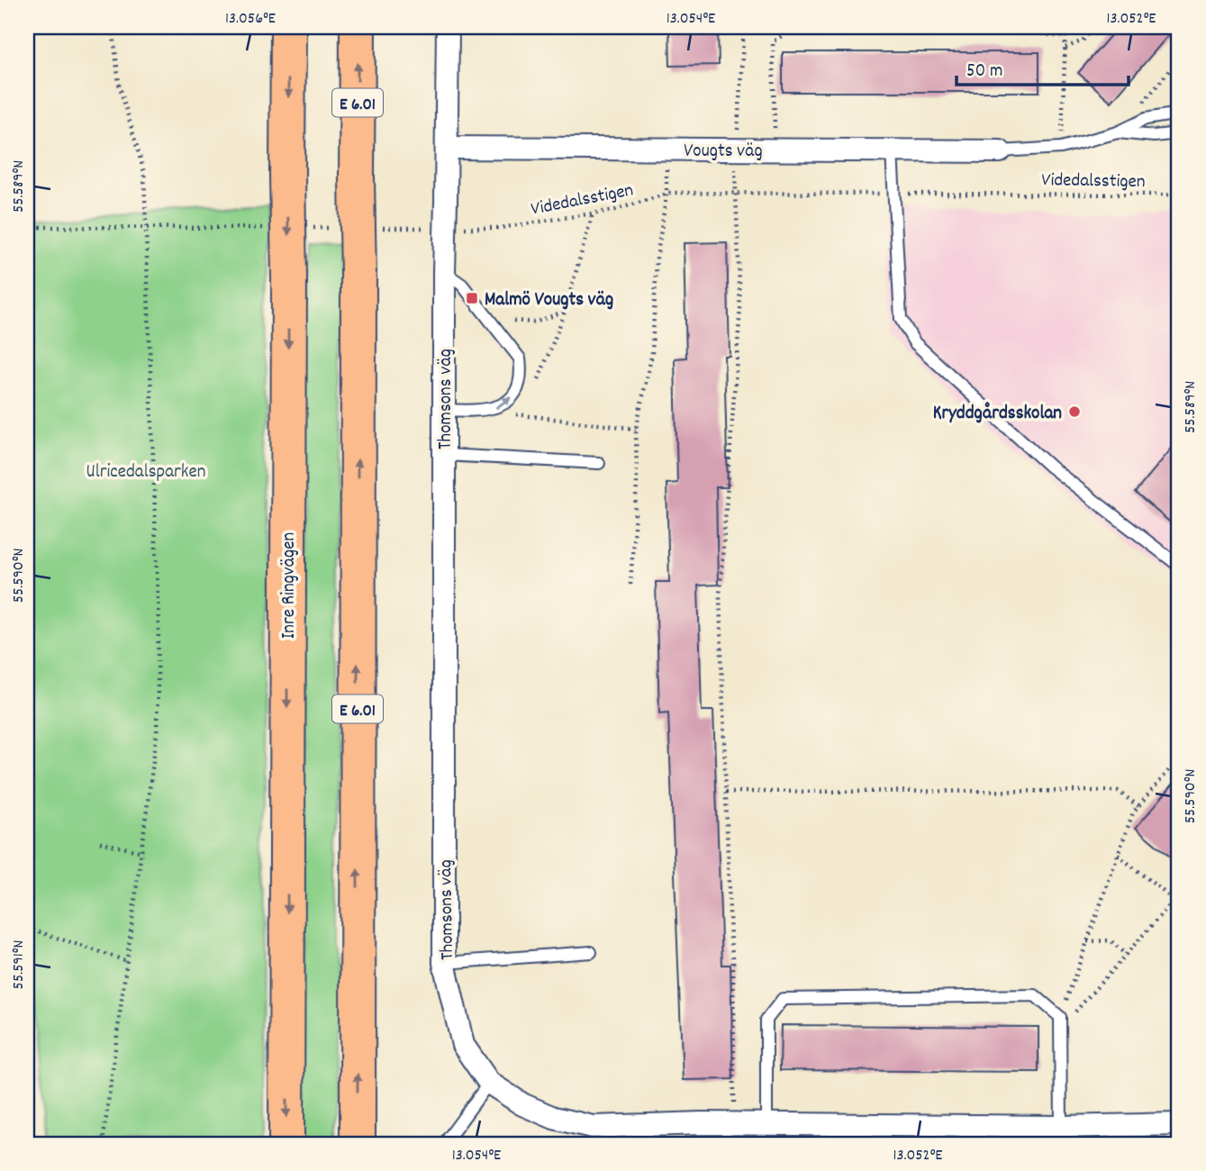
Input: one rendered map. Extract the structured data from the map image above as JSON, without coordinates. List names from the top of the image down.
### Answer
{
  "streets": {
    "highway": ["E 6.01", "Inre Ringvägen"],
    "street": ["Vougts väg", "Thomsons väg"],
    "path": ["Videdalsstigen"]
  },
  "crossings": [
    ["Vougts väg", "Thomsons väg"]
  ],
  "parks": ["Ulricedalsparken"],
  "places": {
    "transit": ["Malmö Vougts väg"],
    "other": ["Kryddgårdsskolan"]
  },
  "scale_bar": "50 m",
  "coordinates": [
    "13.056°E",
    "13.054°E",
    "13.052°E",
    "55.589°N",
    "55.590°N",
    "55.591°N"
  ]
}
